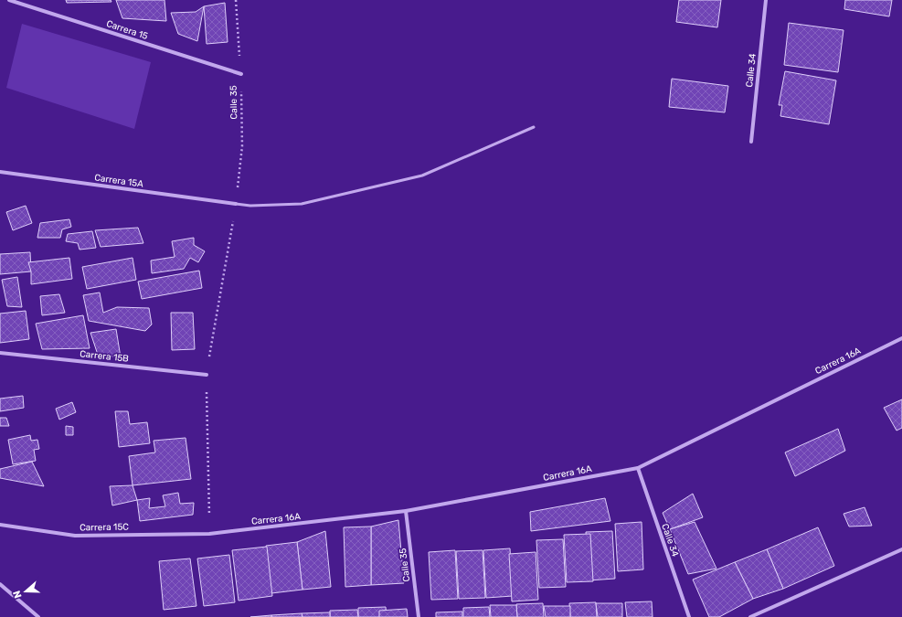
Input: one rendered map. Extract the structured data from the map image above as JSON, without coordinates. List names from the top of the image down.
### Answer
{
  "streets": {
    "street": [
      "Carrera 15",
      "Calle 34",
      "Calle 35",
      "Carrera 15A",
      "Carrera 15B",
      "Carrera 16A",
      "Carrera 15C"
    ]
  },
  "crossings": [
    ["Carrera 15", "Calle 35"],
    ["Calle 34", "Carrera 16A"],
    ["Calle 35", "Carrera 15A"],
    ["Calle 35", "Carrera 16A"],
    ["Carrera 16A", "Carrera 15C"]
  ],
  "north": "left"
}
